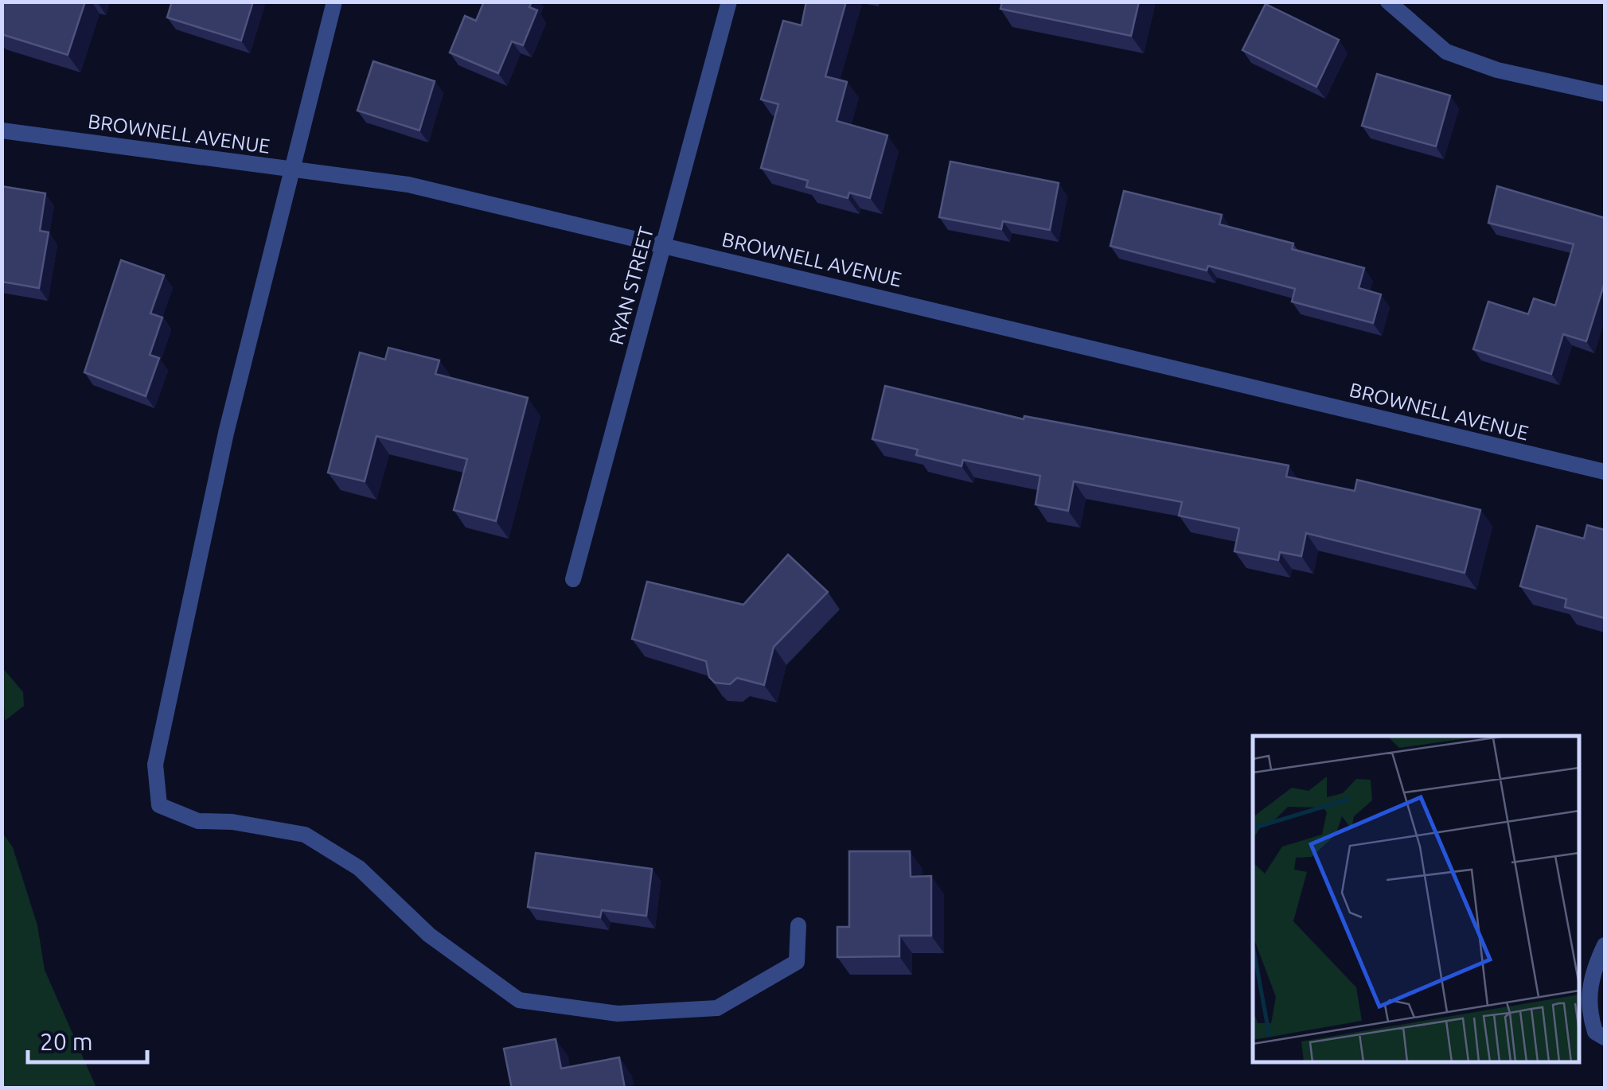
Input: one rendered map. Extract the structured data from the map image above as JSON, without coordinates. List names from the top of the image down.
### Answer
{
  "streets": {
    "street": ["BROWNELL AVENUE", "RYAN STREET"]
  },
  "crossings": [
    ["BROWNELL AVENUE", "RYAN STREET"]
  ],
  "scale_bar": "20 m"
}
